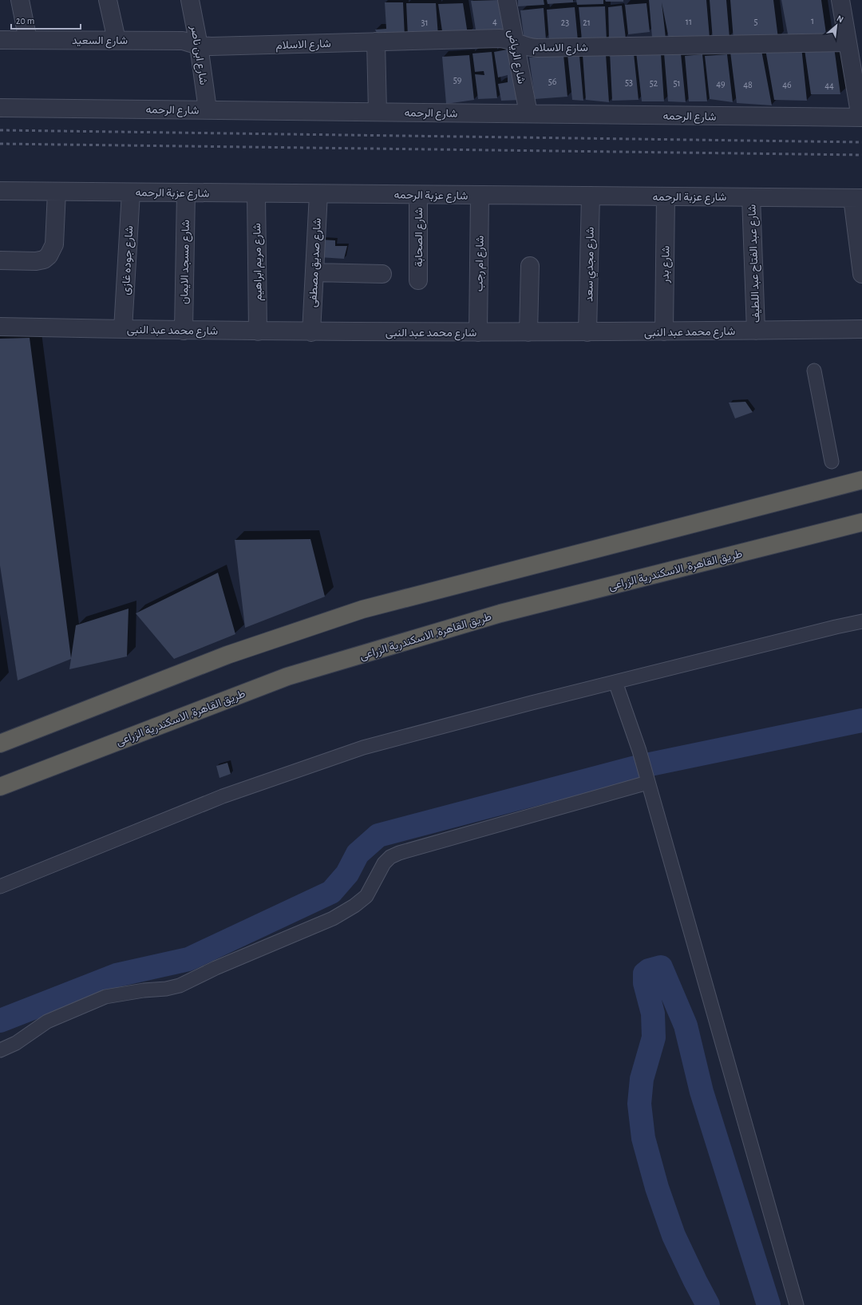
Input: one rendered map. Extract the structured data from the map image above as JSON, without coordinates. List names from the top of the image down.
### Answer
{
  "streets": {
    "highway": ["طريق القاهرة, الاسكندرية الزراعى"],
    "street": [
      "شارع السعيد",
      "شارع الاسلام",
      "شارع ابن ناصر",
      "شارع الرياض",
      "شارع الرحمه",
      "شارع عزبة الرحمه",
      "شارع الصحابة",
      "شارع جوده غازى",
      "شارع مسجد الايمان",
      "شارع مريم ابراهيم",
      "شارع صديق مصطفى",
      "شارع ام رجب",
      "شارع عبد الفتاح عبد اللطيف",
      "شارع مجدي سعد",
      "شارع بدر",
      "شارع محمد عبد النبى"
    ]
  },
  "crossings": [
    ["شارع السعيد", "شارع الاسلام"],
    ["شارع السعيد", "شارع ابن ناصر"],
    ["شارع الاسلام", "شارع ابن ناصر"],
    ["شارع الاسلام", "شارع الرياض"],
    ["شارع ابن ناصر", "شارع الرحمه"],
    ["شارع الرياض", "شارع الرحمه"],
    ["شارع عزبة الرحمه", "شارع الصحابة"],
    ["شارع عزبة الرحمه", "شارع جوده غازى"],
    ["شارع عزبة الرحمه", "شارع مسجد الايمان"],
    ["شارع عزبة الرحمه", "شارع مريم ابراهيم"],
    ["شارع عزبة الرحمه", "شارع صديق مصطفى"],
    ["شارع عزبة الرحمه", "شارع ام رجب"],
    ["شارع عزبة الرحمه", "شارع عبد الفتاح عبد اللطيف"],
    ["شارع عزبة الرحمه", "شارع مجدي سعد"],
    ["شارع عزبة الرحمه", "شارع بدر"],
    ["شارع جوده غازى", "شارع محمد عبد النبى"],
    ["شارع مسجد الايمان", "شارع محمد عبد النبى"],
    ["شارع مريم ابراهيم", "شارع محمد عبد النبى"],
    ["شارع صديق مصطفى", "شارع محمد عبد النبى"],
    ["شارع ام رجب", "شارع محمد عبد النبى"],
    ["شارع عبد الفتاح عبد اللطيف", "شارع محمد عبد النبى"],
    ["شارع مجدي سعد", "شارع محمد عبد النبى"],
    ["شارع بدر", "شارع محمد عبد النبى"]
  ],
  "house_numbers": [
    "1",
    "4",
    "11",
    "5",
    "31",
    "23",
    "21",
    "59",
    "56",
    "53",
    "52",
    "51",
    "49",
    "48",
    "46",
    "44"
  ],
  "scale_bar": "20 m",
  "north": "top right"
}
